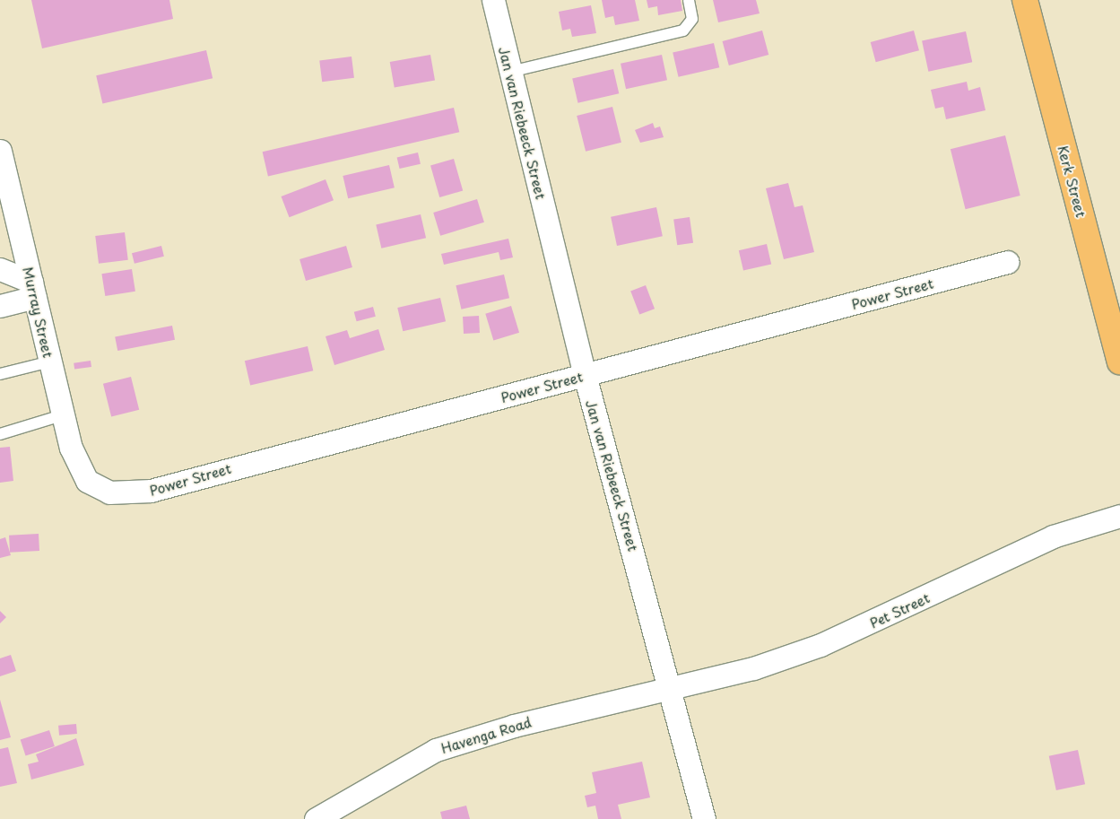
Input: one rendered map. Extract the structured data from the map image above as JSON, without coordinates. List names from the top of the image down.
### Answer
{
  "streets": {
    "highway": ["Kerk Street"],
    "street": [
      "Jan van Riebeeck Street",
      "Power Street",
      "Murray Street",
      "Pet Street",
      "Havenga Road"
    ]
  },
  "crossings": [
    ["Jan van Riebeeck Street", "Power Street"],
    ["Jan van Riebeeck Street", "Pet Street"],
    ["Jan van Riebeeck Street", "Havenga Road"],
    ["Power Street", "Murray Street"],
    ["Pet Street", "Havenga Road"]
  ]
}
